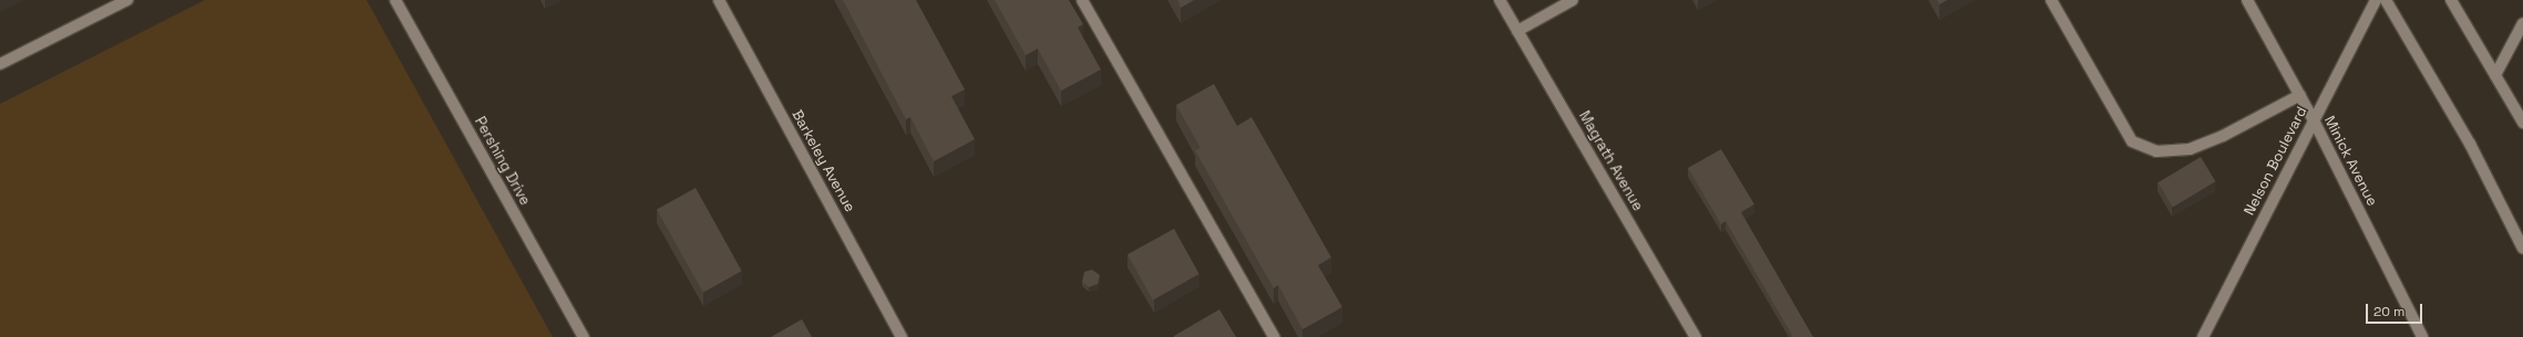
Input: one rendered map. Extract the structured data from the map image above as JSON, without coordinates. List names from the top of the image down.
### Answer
{
  "streets": {
    "street": [
      "Pershing Drive",
      "Barkeley Avenue",
      "Magrath Avenue",
      "Nelson Boulevard",
      "Minick Avenue"
    ]
  },
  "crossings": [
    ["Nelson Boulevard", "Minick Avenue"]
  ],
  "scale_bar": "20 m"
}
